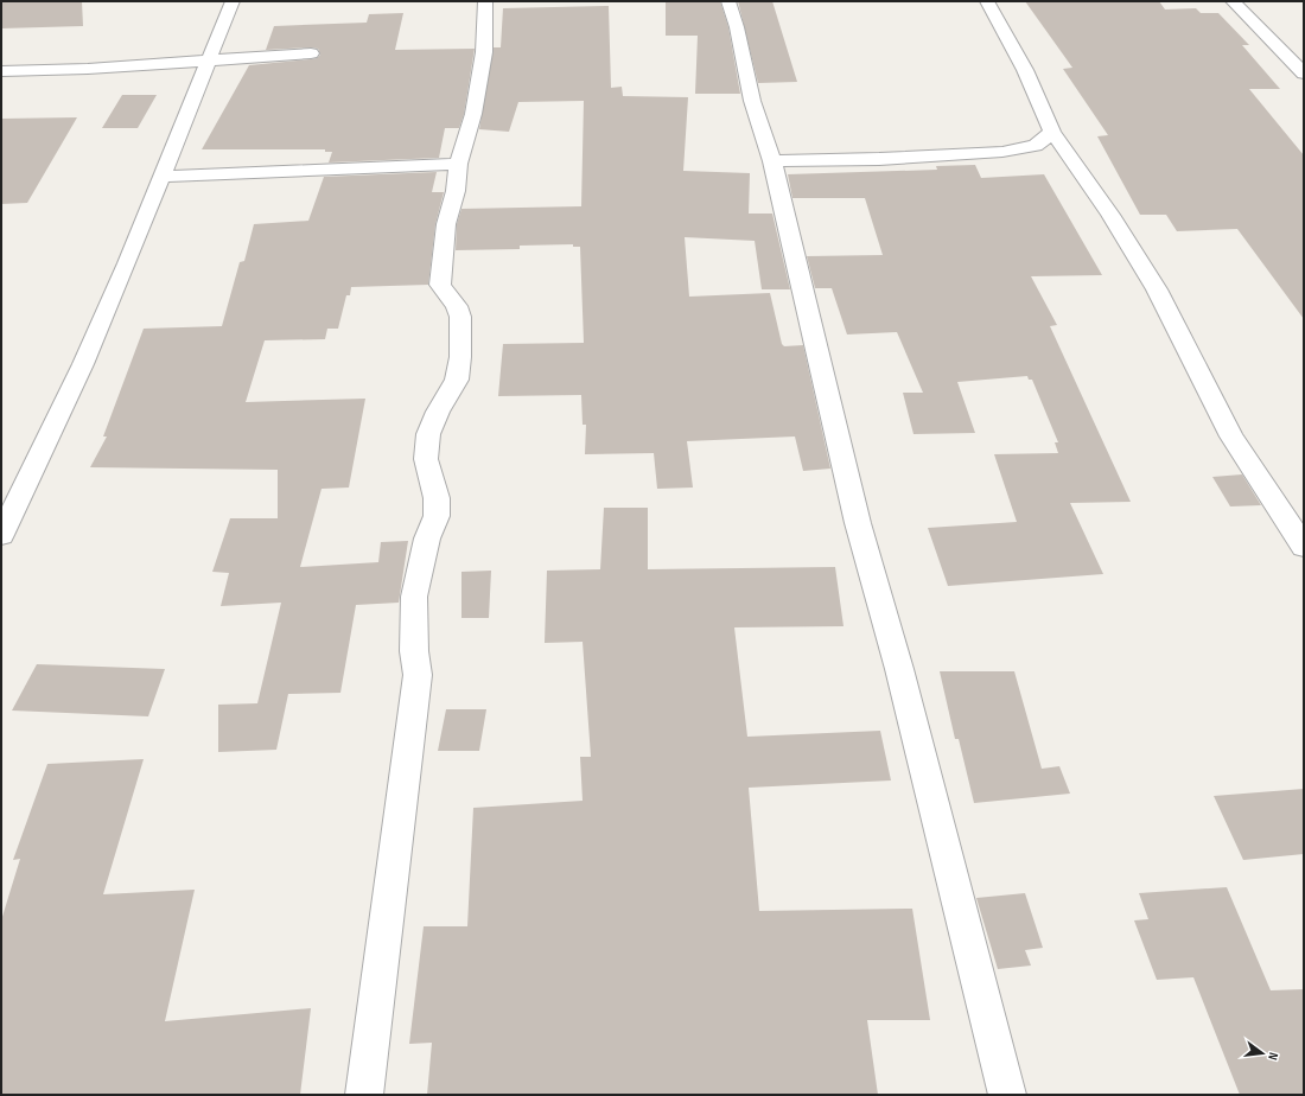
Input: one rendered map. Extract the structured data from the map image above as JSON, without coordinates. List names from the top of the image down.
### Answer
{
  "north": "right"
}
